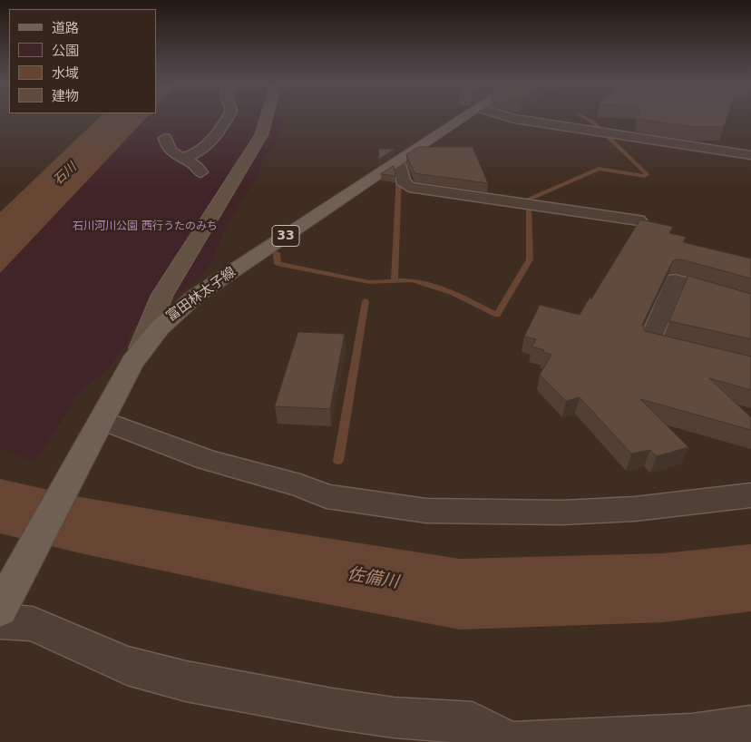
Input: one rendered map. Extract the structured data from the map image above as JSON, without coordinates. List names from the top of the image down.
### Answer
{
  "streets": {
    "main road": ["33", "富田林太子線"]
  },
  "water": ["石川", "佐備川"],
  "parks": ["石川河川公園 西行うたのみち"],
  "legend": [
    "道路",
    "公園",
    "水域",
    "建物"
  ]
}
